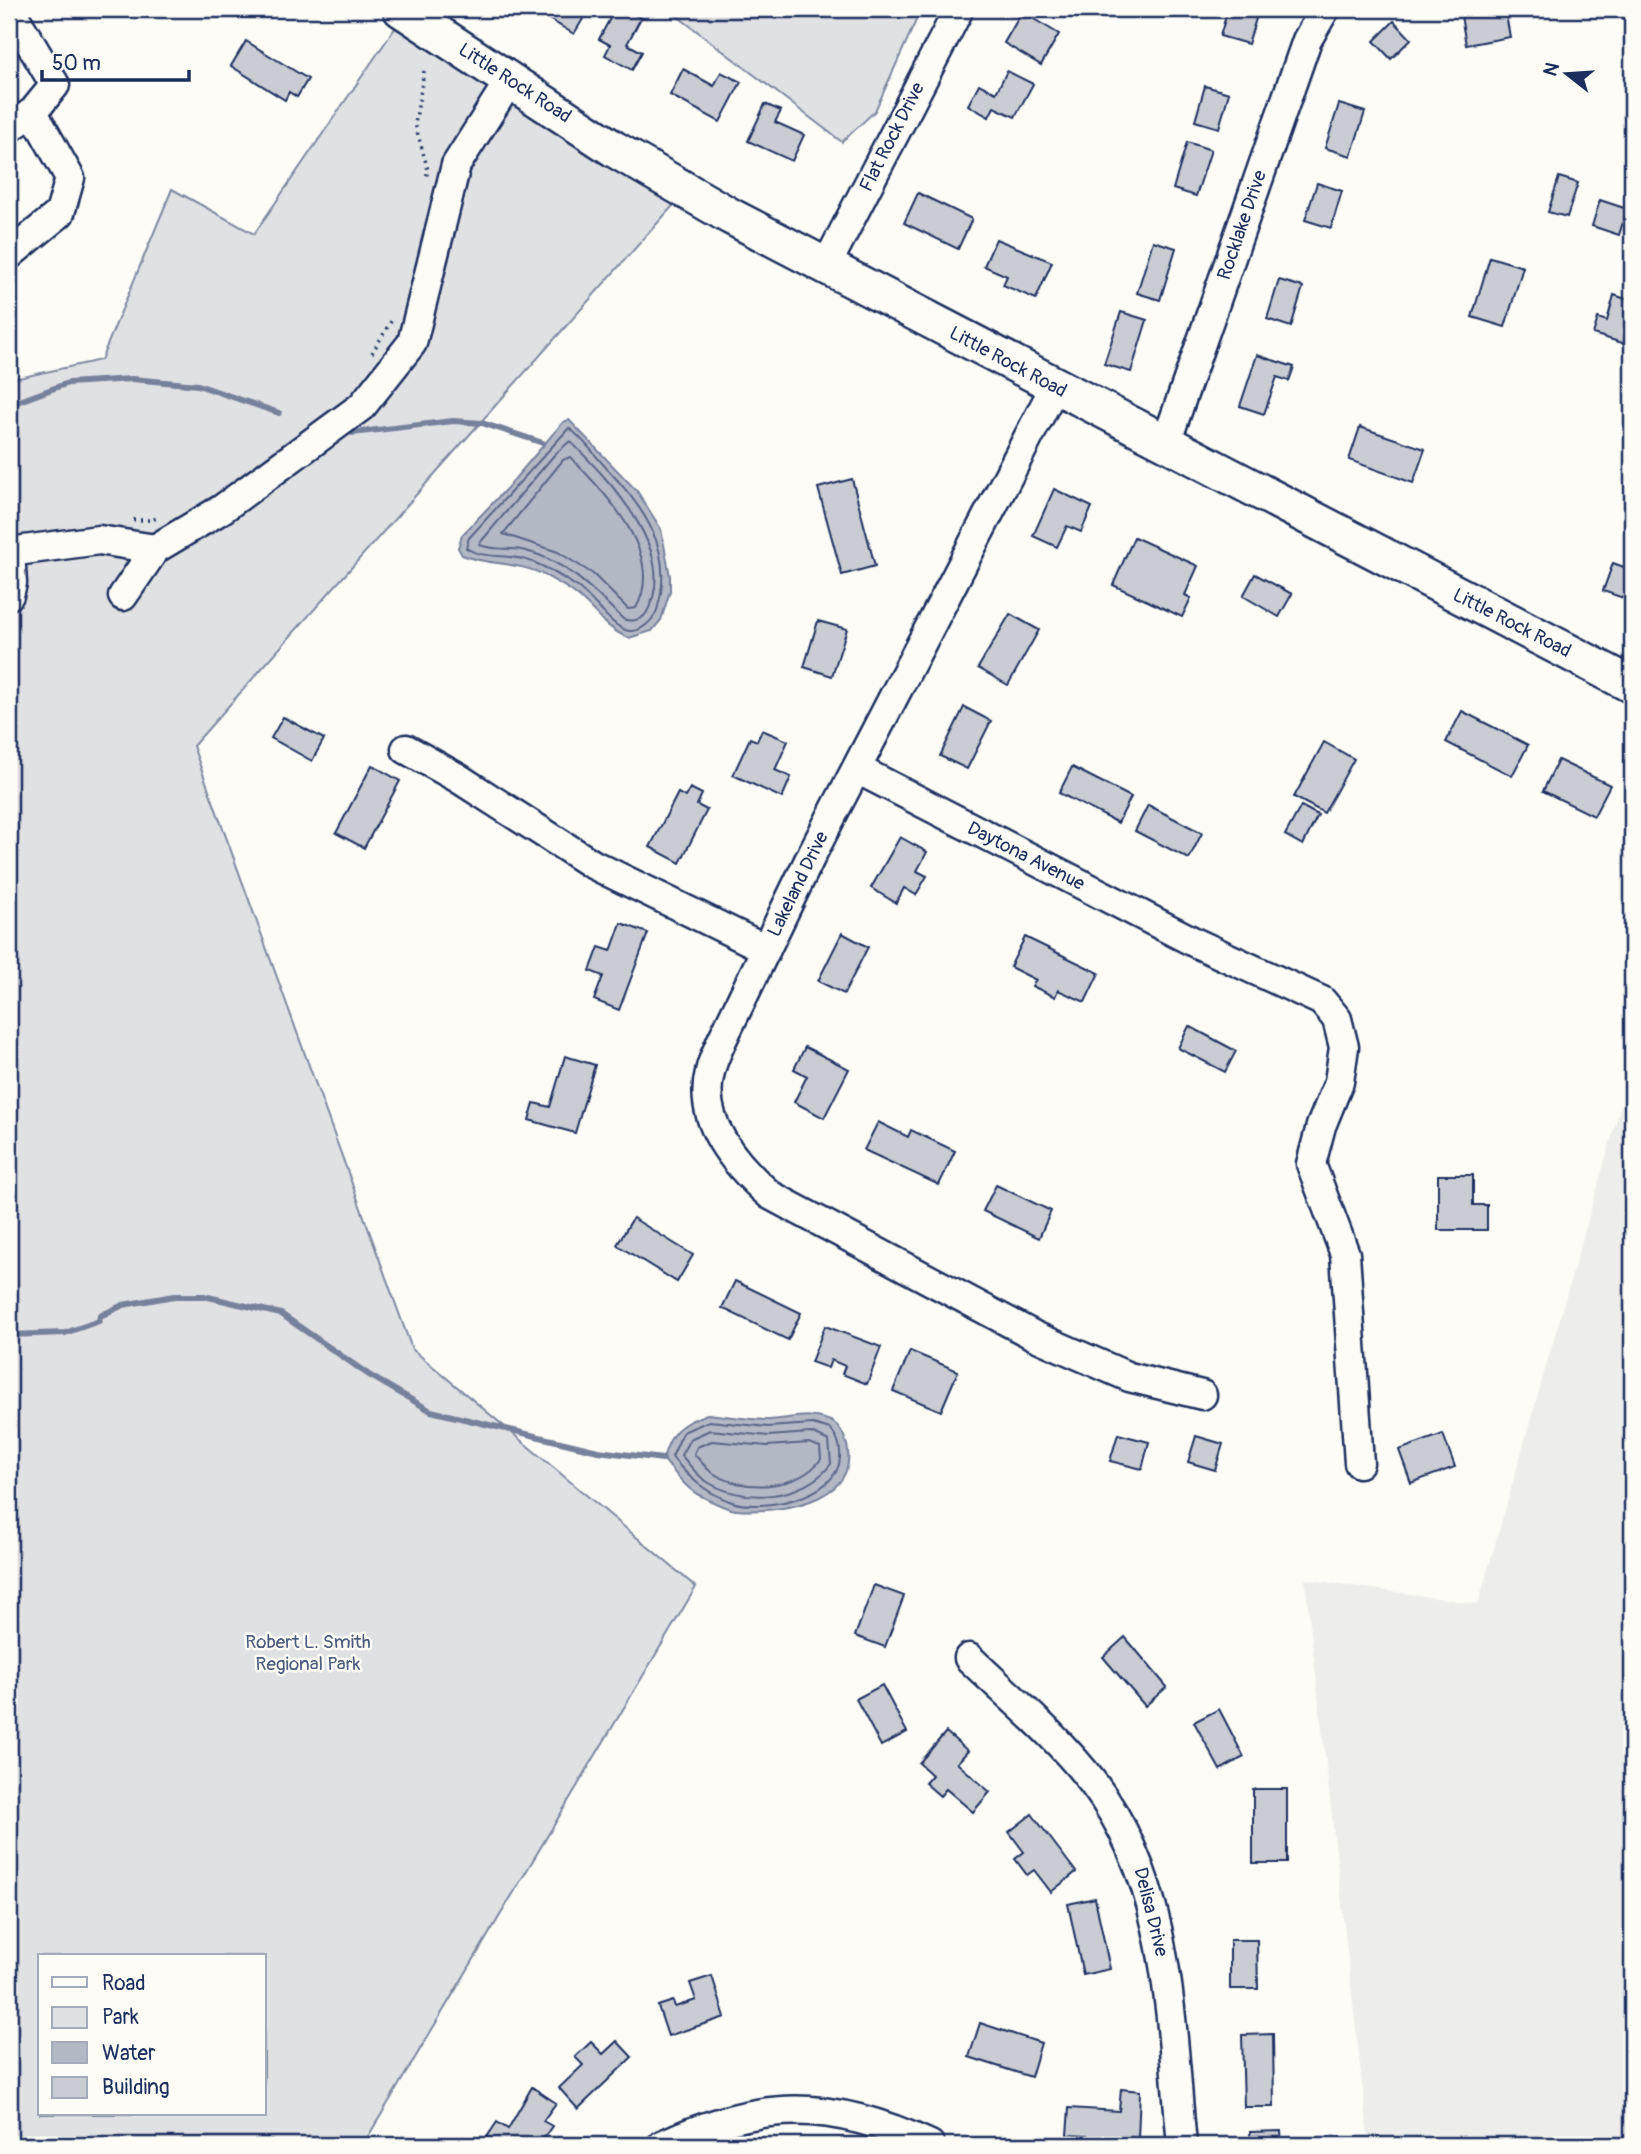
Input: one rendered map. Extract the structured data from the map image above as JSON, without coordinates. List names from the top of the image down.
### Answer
{
  "streets": {
    "main road": ["Little Rock Road"],
    "street": [
      "Flat Rock Drive",
      "Rocklake Drive",
      "Daytona Avenue",
      "Lakeland Drive",
      "Delisa Drive"
    ]
  },
  "crossings": [
    ["Little Rock Road", "Flat Rock Drive"],
    ["Little Rock Road", "Rocklake Drive"],
    ["Little Rock Road", "Lakeland Drive"],
    ["Daytona Avenue", "Lakeland Drive"]
  ],
  "parks": ["Robert L. Smith Regional Park"],
  "legend": [
    "Road",
    "Park",
    "Water",
    "Building"
  ],
  "scale_bar": "50 m",
  "north": "left"
}
